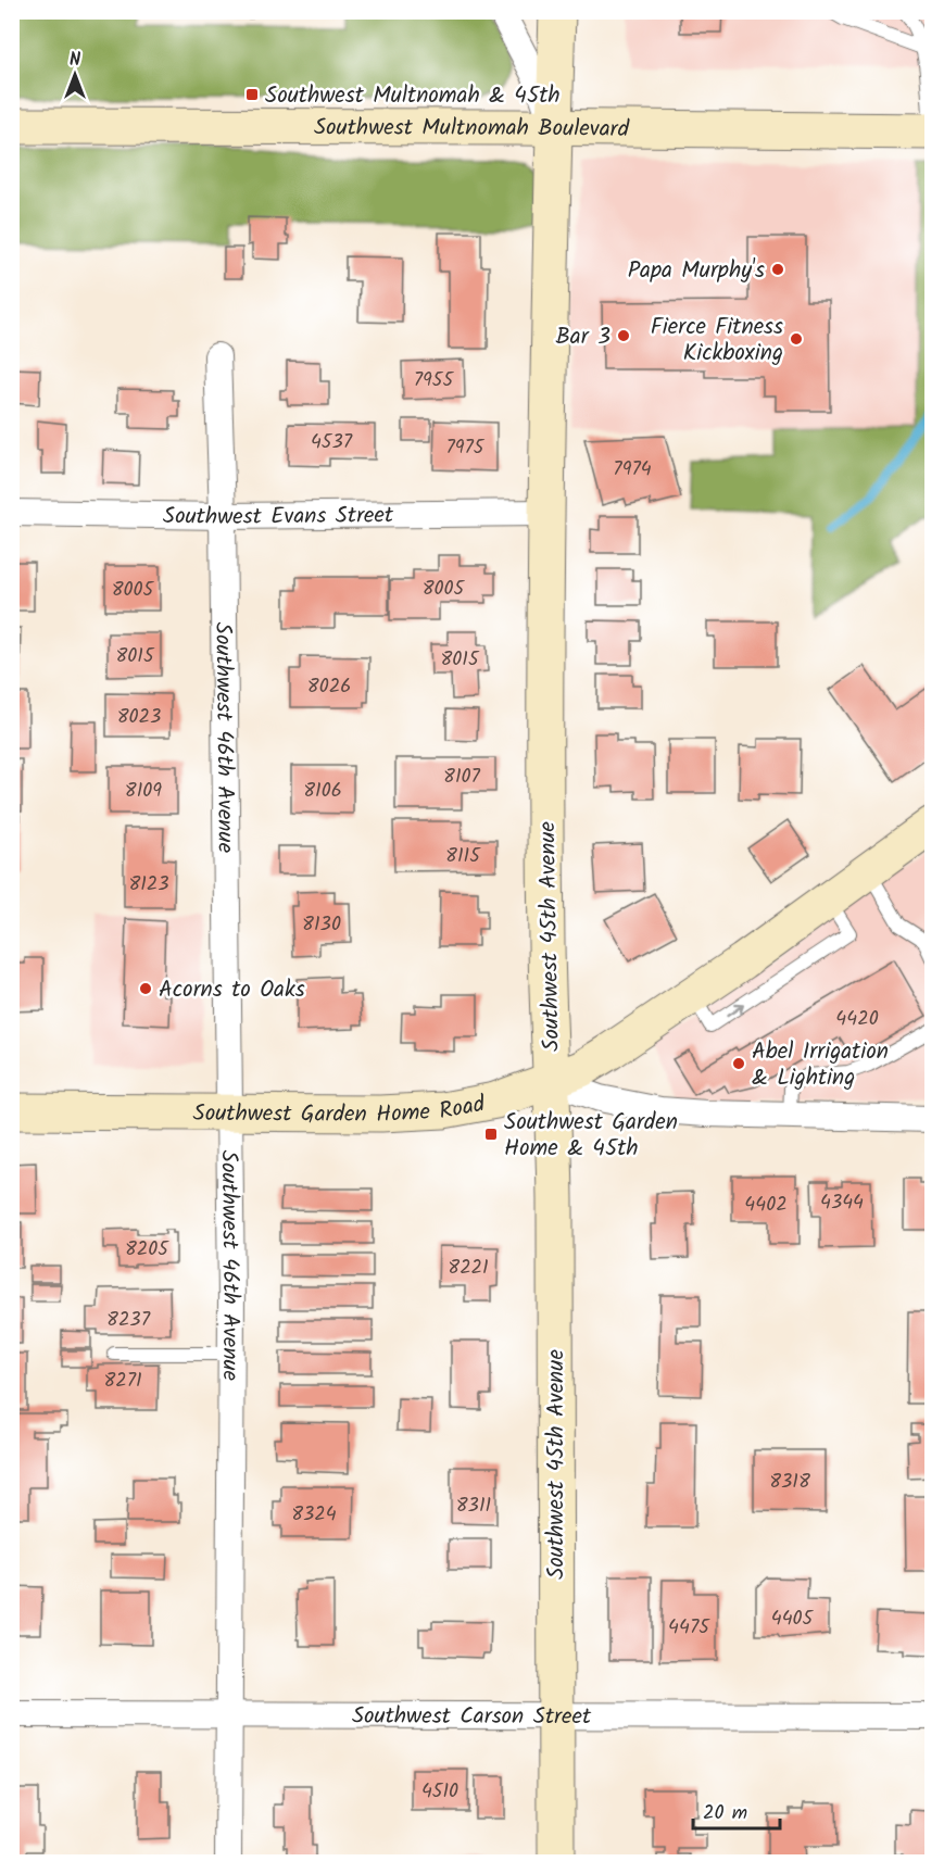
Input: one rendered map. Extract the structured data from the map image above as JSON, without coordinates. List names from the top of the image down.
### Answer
{
  "streets": {
    "street": [
      "Southwest Multnomah Boulevard",
      "Southwest Evans Street",
      "Southwest 46th Avenue",
      "Southwest 45th Avenue",
      "Southwest Garden Home Road",
      "Southwest Carson Street"
    ]
  },
  "crossings": [
    ["Southwest Multnomah Boulevard", "Southwest 45th Avenue"],
    ["Southwest Evans Street", "Southwest 46th Avenue"],
    ["Southwest Evans Street", "Southwest 45th Avenue"],
    ["Southwest 46th Avenue", "Southwest Garden Home Road"],
    ["Southwest 46th Avenue", "Southwest Carson Street"],
    ["Southwest 45th Avenue", "Southwest Garden Home Road"],
    ["Southwest 45th Avenue", "Southwest Carson Street"]
  ],
  "places": {
    "transit": ["Southwest Multnomah & 45th", "Southwest Garden Home & 45th"],
    "other": [
      "Papa Murphy's",
      "Bar 3",
      "Fierce Fitness Kickboxing",
      "Acorns to Oaks",
      "Abel Irrigation & Lighting"
    ]
  },
  "house_numbers": [
    "7955",
    "4537",
    "7975",
    "7974",
    "8005",
    "8005",
    "8015",
    "8015",
    "8026",
    "8023",
    "8107",
    "8109",
    "8106",
    "8115",
    "8123",
    "8130",
    "4420",
    "4344",
    "4402",
    "8205",
    "8221",
    "8237",
    "8271",
    "8318",
    "8311",
    "8324",
    "4405",
    "4475",
    "4510"
  ],
  "scale_bar": "20 m",
  "north": "top"
}
